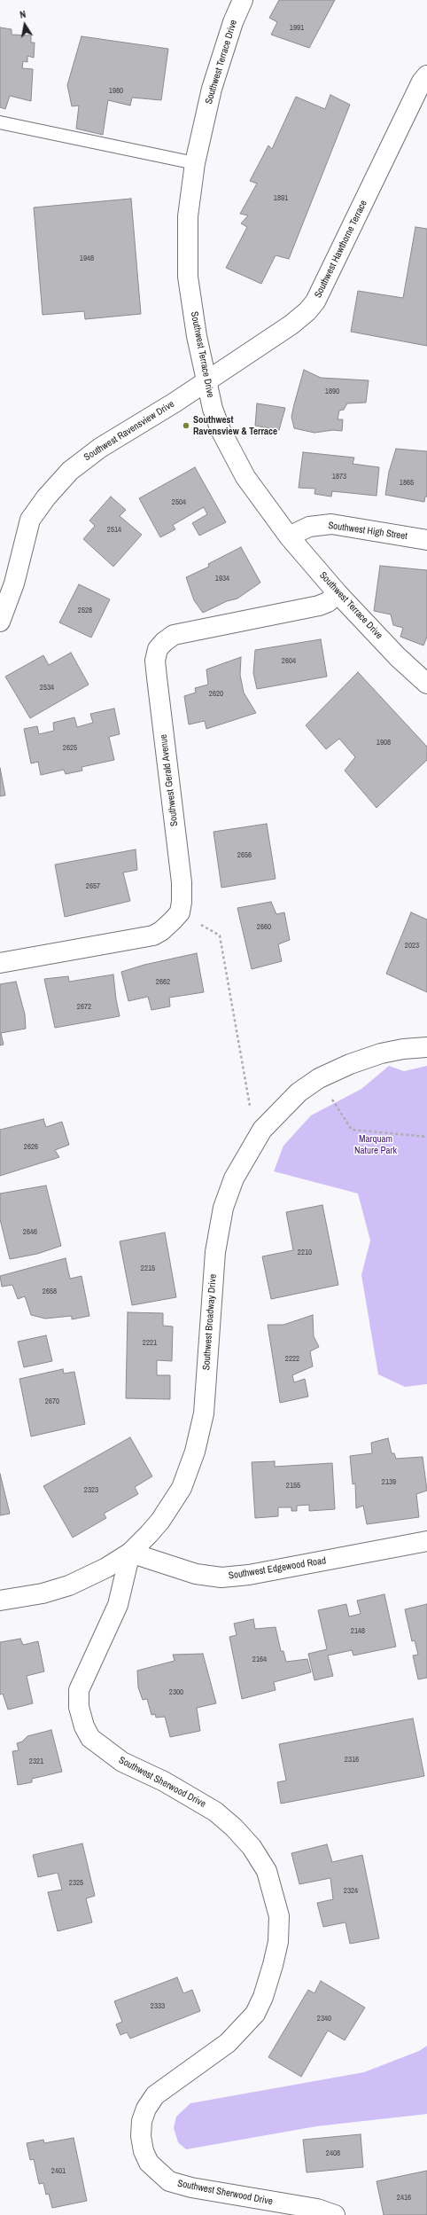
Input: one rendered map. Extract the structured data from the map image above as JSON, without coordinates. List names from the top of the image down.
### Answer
{
  "streets": {
    "street": [
      "Southwest Terrace Drive",
      "Southwest Hawthorne Terrace",
      "Southwest Ravensview Drive",
      "Southwest High Street",
      "Southwest Gerald Avenue",
      "Southwest Broadway Drive",
      "Southwest Edgewood Road",
      "Southwest Sherwood Drive"
    ]
  },
  "crossings": [
    ["Southwest Terrace Drive", "Southwest Hawthorne Terrace"],
    ["Southwest Terrace Drive", "Southwest Ravensview Drive"],
    ["Southwest Terrace Drive", "Southwest High Street"],
    ["Southwest Terrace Drive", "Southwest Gerald Avenue"],
    ["Southwest Hawthorne Terrace", "Southwest Ravensview Drive"],
    ["Southwest Broadway Drive", "Southwest Edgewood Road"],
    ["Southwest Broadway Drive", "Southwest Sherwood Drive"],
    ["Southwest Edgewood Road", "Southwest Sherwood Drive"]
  ],
  "parks": ["Marquam Nature Park"],
  "places": ["Southwest Ravensview & Terrace"],
  "house_numbers": [
    "1991",
    "1980",
    "1891",
    "1948",
    "1890",
    "1873",
    "1865",
    "2504",
    "2514",
    "1934",
    "2528",
    "2604",
    "2534",
    "2620",
    "1908",
    "2625",
    "2656",
    "2657",
    "2660",
    "2023",
    "2662",
    "2672",
    "2626",
    "2646",
    "2210",
    "2215",
    "2658",
    "2221",
    "2222",
    "2670",
    "2139",
    "2155",
    "2323",
    "2148",
    "2164",
    "2300",
    "2316",
    "2321",
    "2325",
    "2324",
    "2333",
    "2340",
    "2408",
    "2401",
    "2416"
  ],
  "north": "top"
}
